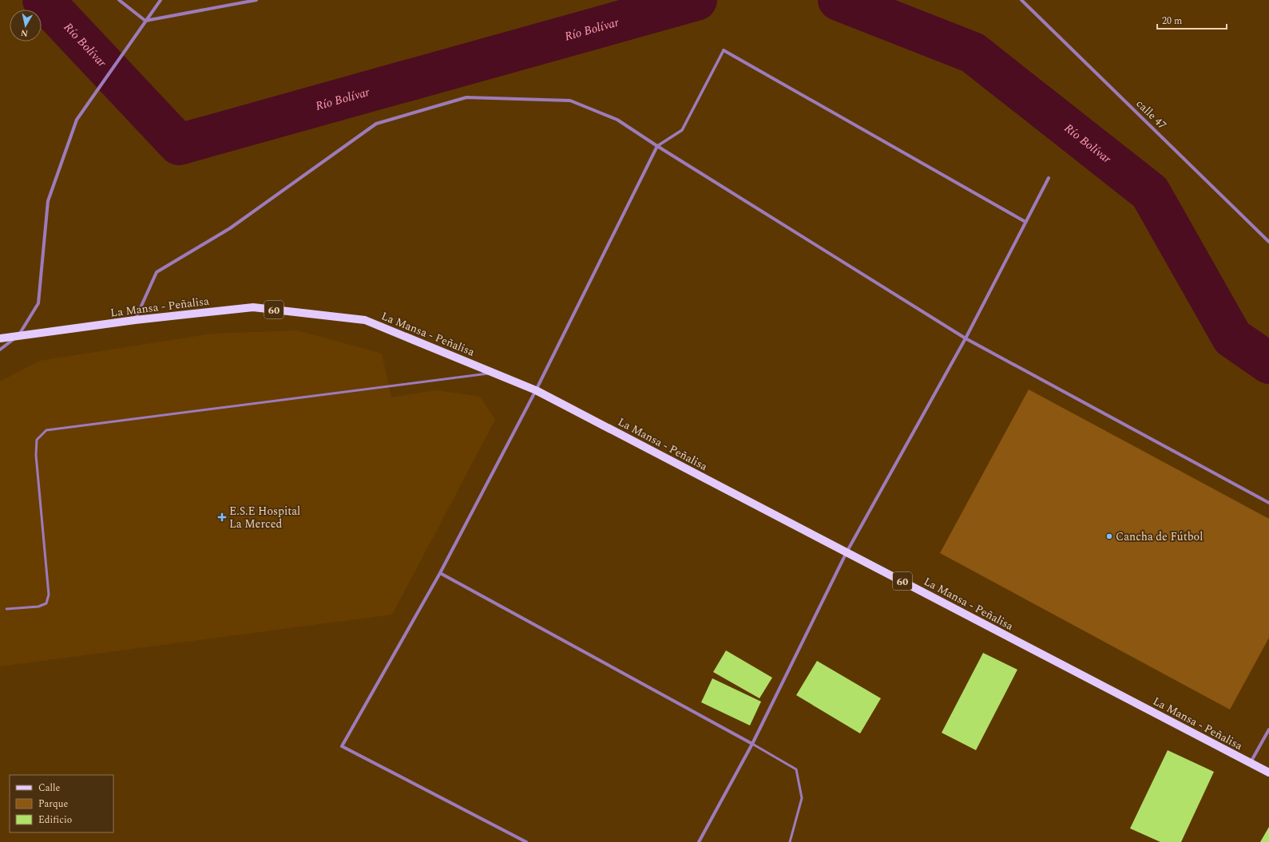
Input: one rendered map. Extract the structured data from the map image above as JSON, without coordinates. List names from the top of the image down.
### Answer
{
  "streets": {
    "main road": ["La Mansa - Peñalisa", "60"],
    "street": ["calle 47"]
  },
  "water": ["Río Bolívar"],
  "places": {
    "health": ["E.S.E Hospital La Merced"],
    "other": ["Cancha de Fútbol"]
  },
  "legend": ["Calle", "Parque", "Edificio"],
  "scale_bar": "20 m",
  "north": "bottom"
}
